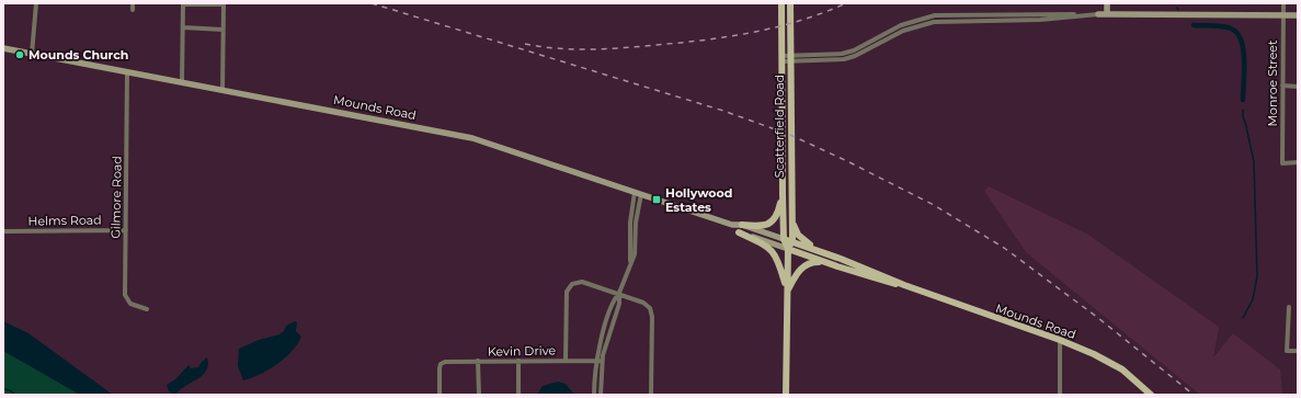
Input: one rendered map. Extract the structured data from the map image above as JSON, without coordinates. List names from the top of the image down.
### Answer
{
  "streets": {
    "main road": ["Mounds Road", "Scatterfield Road"],
    "street": [
      "Monroe Street",
      "Gilmore Road",
      "Helms Road",
      "Kevin Drive"
    ]
  },
  "crossings": [
    ["Mounds Road", "Scatterfield Road"],
    ["Mounds Road", "Gilmore Road"],
    ["Gilmore Road", "Helms Road"]
  ],
  "places": {
    "other": ["Mounds Church"],
    "transit": ["Hollywood Estates"]
  }
}
